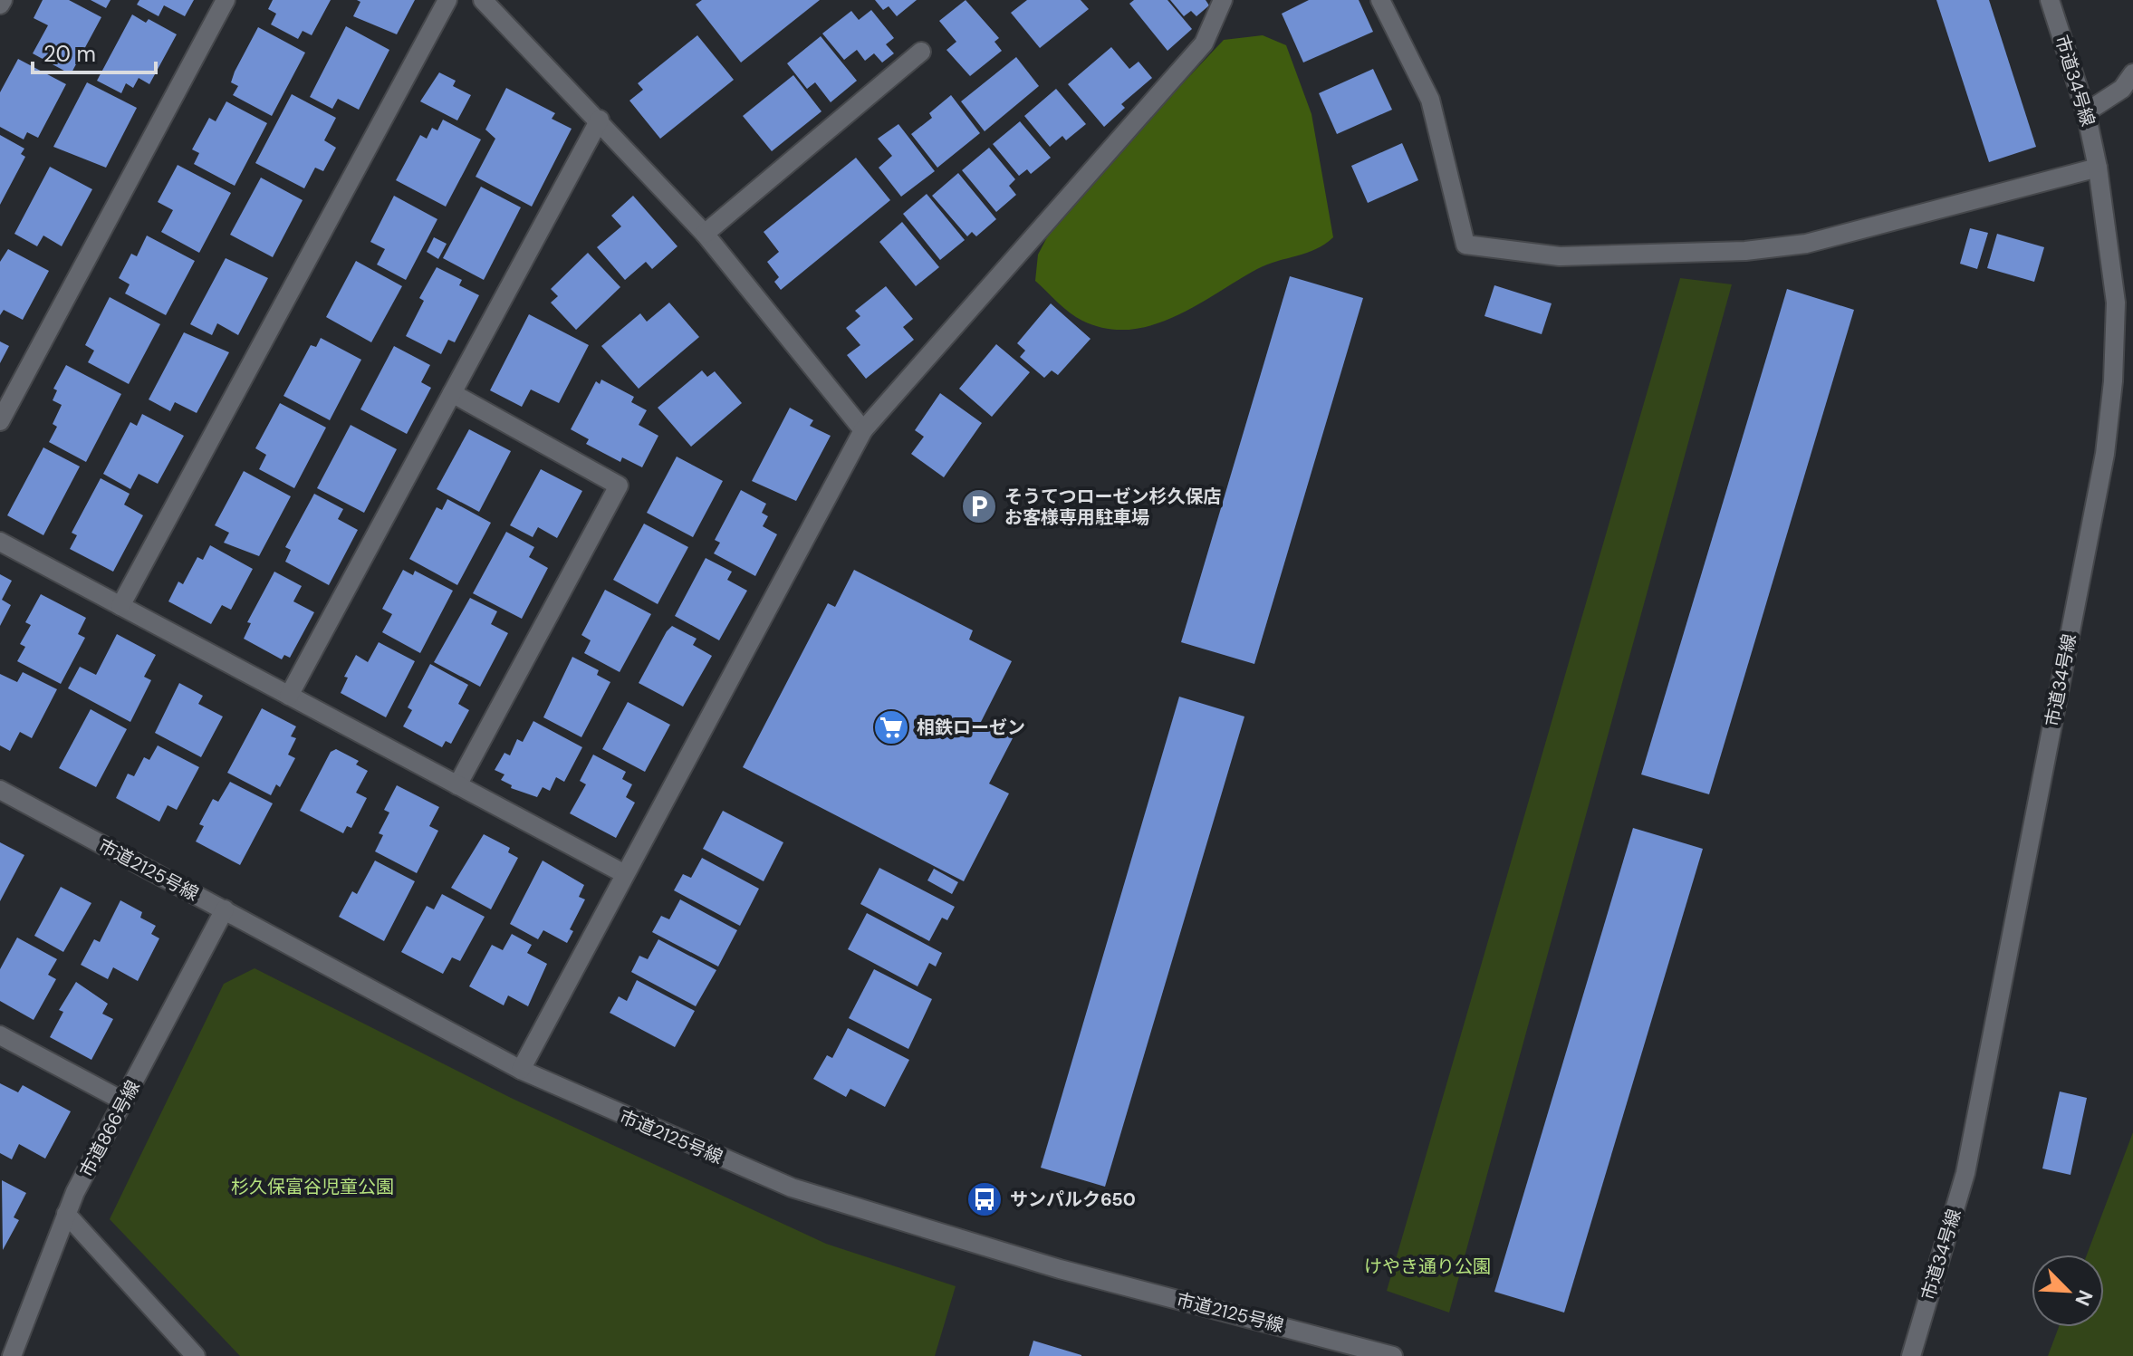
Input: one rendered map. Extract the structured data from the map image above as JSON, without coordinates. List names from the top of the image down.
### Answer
{
  "streets": {
    "street": ["市道34号線", "市道2125号線", "市道866号線"]
  },
  "crossings": [
    ["市道2125号線", "市道866号線"]
  ],
  "parks": ["杉久保富谷児童公園", "けやき通り公園"],
  "places": {
    "parking": ["そうてつローゼン杉久保店 お客様専用駐車場"],
    "supermarket": ["相鉄ローゼン"],
    "bus stop": ["サンパルク650"]
  },
  "scale_bar": "20 m",
  "north": "bottom right"
}
